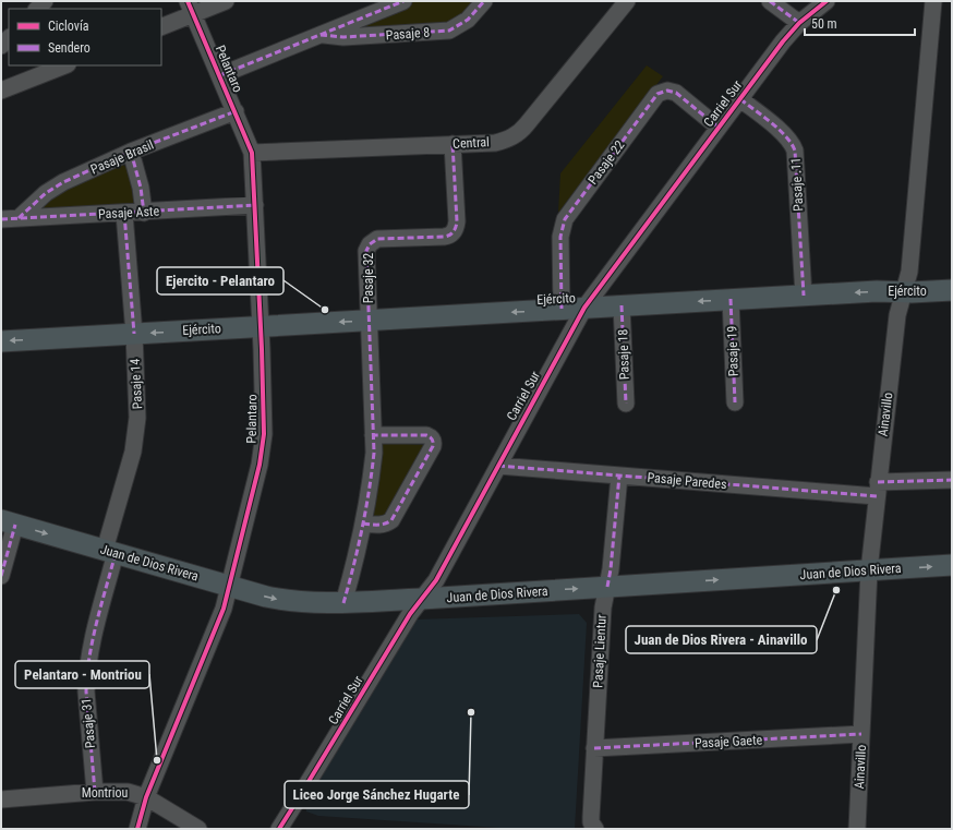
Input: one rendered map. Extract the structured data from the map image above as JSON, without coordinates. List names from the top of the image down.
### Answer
{
  "streets": {
    "main road": ["Ejército", "Juan de Dios Rivera"],
    "street": [
      "Pasaje 8",
      "Pelantaro",
      "Carriel Sur",
      "Central",
      "Pasaje Brasil",
      "Pasaje 22",
      "Pasaje .11",
      "Pasaje Aste",
      "Pasaje 32",
      "Pasaje 19",
      "Pasaje 18",
      "Pasaje 14",
      "Ainavillo",
      "Pasaje Paredes",
      "Pasaje Lientur",
      "Pasaje 31",
      "Pasaje Gaete",
      "Montriou"
    ]
  },
  "crossings": [
    ["Pasaje 8", "Pelantaro"],
    ["Pelantaro", "Central"],
    ["Pelantaro", "Pasaje Brasil"],
    ["Pelantaro", "Pasaje Aste"],
    ["Pelantaro", "Ejército"],
    ["Pelantaro", "Juan de Dios Rivera"],
    ["Pelantaro", "Montriou"],
    ["Carriel Sur", "Pasaje 22"],
    ["Carriel Sur", "Pasaje .11"],
    ["Carriel Sur", "Ejército"],
    ["Carriel Sur", "Pasaje Paredes"],
    ["Carriel Sur", "Juan de Dios Rivera"],
    ["Central", "Pasaje 32"],
    ["Pasaje Brasil", "Pasaje Aste"],
    ["Pasaje 22", "Ejército"],
    ["Pasaje .11", "Ejército"],
    ["Pasaje Aste", "Pasaje 14"],
    ["Pasaje 32", "Ejército"],
    ["Pasaje 32", "Juan de Dios Rivera"],
    ["Ejército", "Pasaje 19"],
    ["Ejército", "Pasaje 18"],
    ["Ejército", "Pasaje 14"],
    ["Ejército", "Ainavillo"],
    ["Pasaje 14", "Juan de Dios Rivera"],
    ["Pasaje 14", "Pasaje 31"],
    ["Ainavillo", "Pasaje Paredes"],
    ["Ainavillo", "Juan de Dios Rivera"],
    ["Ainavillo", "Pasaje Gaete"],
    ["Pasaje Paredes", "Pasaje Lientur"],
    ["Juan de Dios Rivera", "Pasaje Lientur"],
    ["Juan de Dios Rivera", "Pasaje 31"],
    ["Pasaje Lientur", "Pasaje Gaete"],
    ["Pasaje 31", "Montriou"]
  ],
  "one_way": ["Ejército", "Juan de Dios Rivera"],
  "places": [
    "Ejercito - Pelantaro",
    "Juan de Dios Rivera - Ainavillo",
    "Liceo Jorge Sánchez Hugarte",
    "Pelantaro - Montriou"
  ],
  "legend": ["Ciclovía", "Sendero"],
  "scale_bar": "50 m"
}
